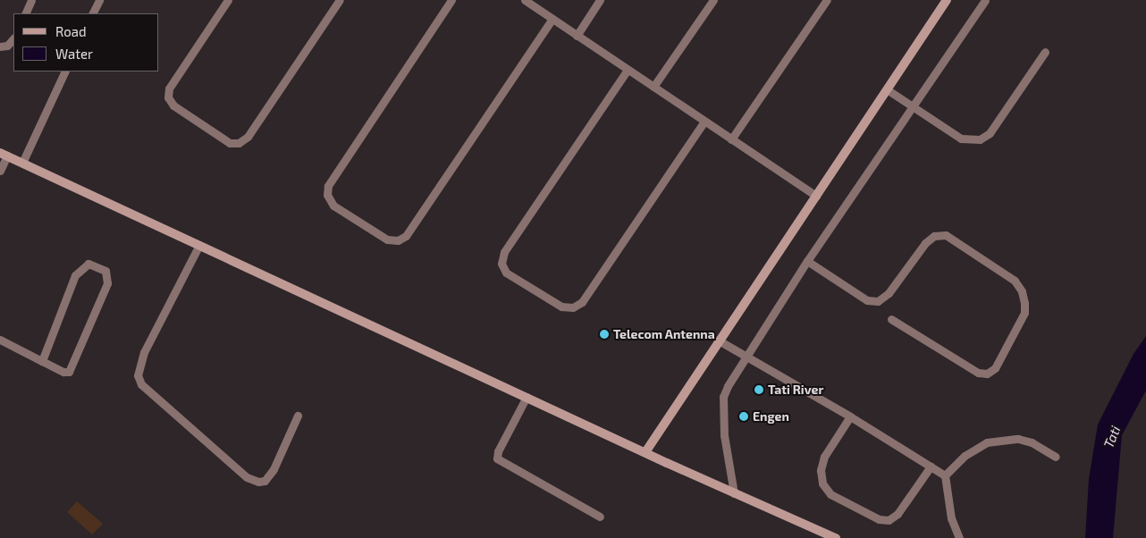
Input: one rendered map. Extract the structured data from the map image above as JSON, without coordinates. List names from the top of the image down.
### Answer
{
  "water": ["Tati"],
  "places": ["Telecom Antenna", "Tati River", "Engen"],
  "legend": ["Road", "Water"]
}
